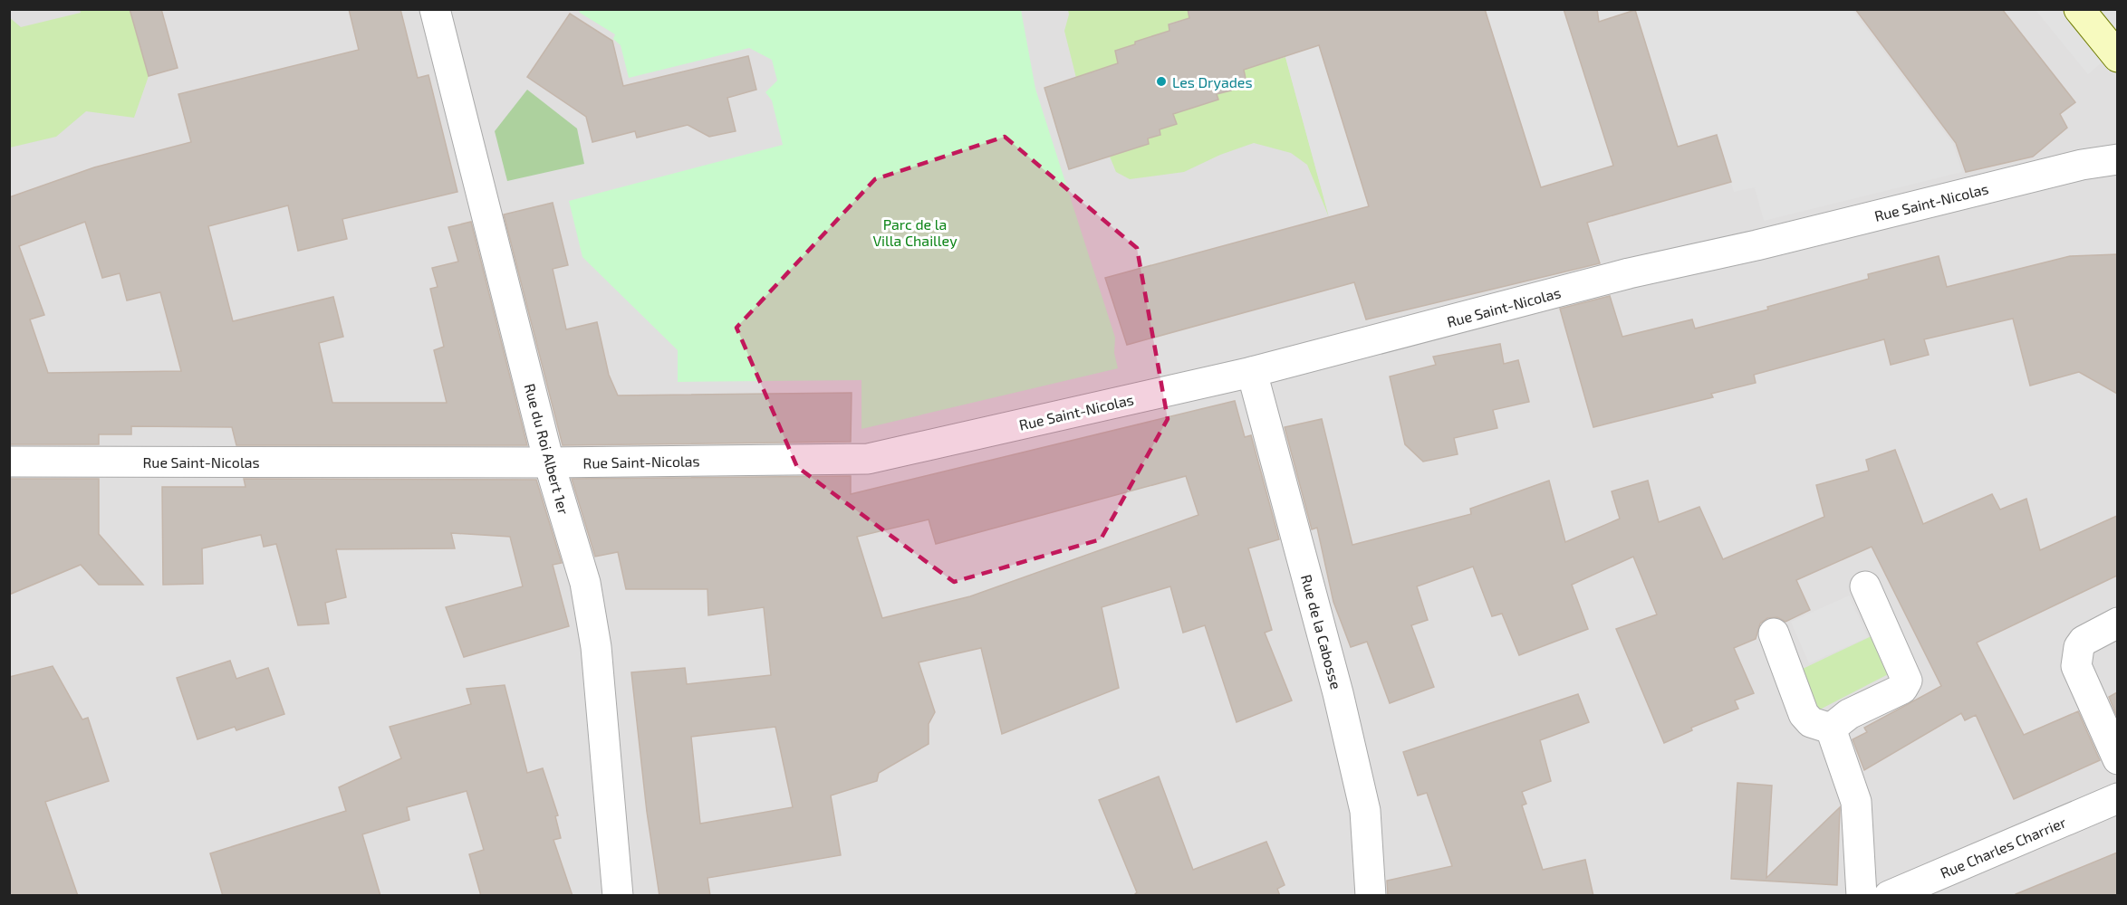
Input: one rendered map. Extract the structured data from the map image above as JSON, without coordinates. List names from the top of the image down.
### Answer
{
  "streets": {
    "street": [
      "Rue Saint-Nicolas",
      "Rue du Roi Albert 1er",
      "Rue de la Cabosse",
      "Rue Charles Charrier"
    ]
  },
  "crossings": [
    ["Rue Saint-Nicolas", "Rue du Roi Albert 1er"],
    ["Rue Saint-Nicolas", "Rue de la Cabosse"]
  ],
  "parks": ["Parc de la Villa Chailley"],
  "places": ["Les Dryades"]
}
